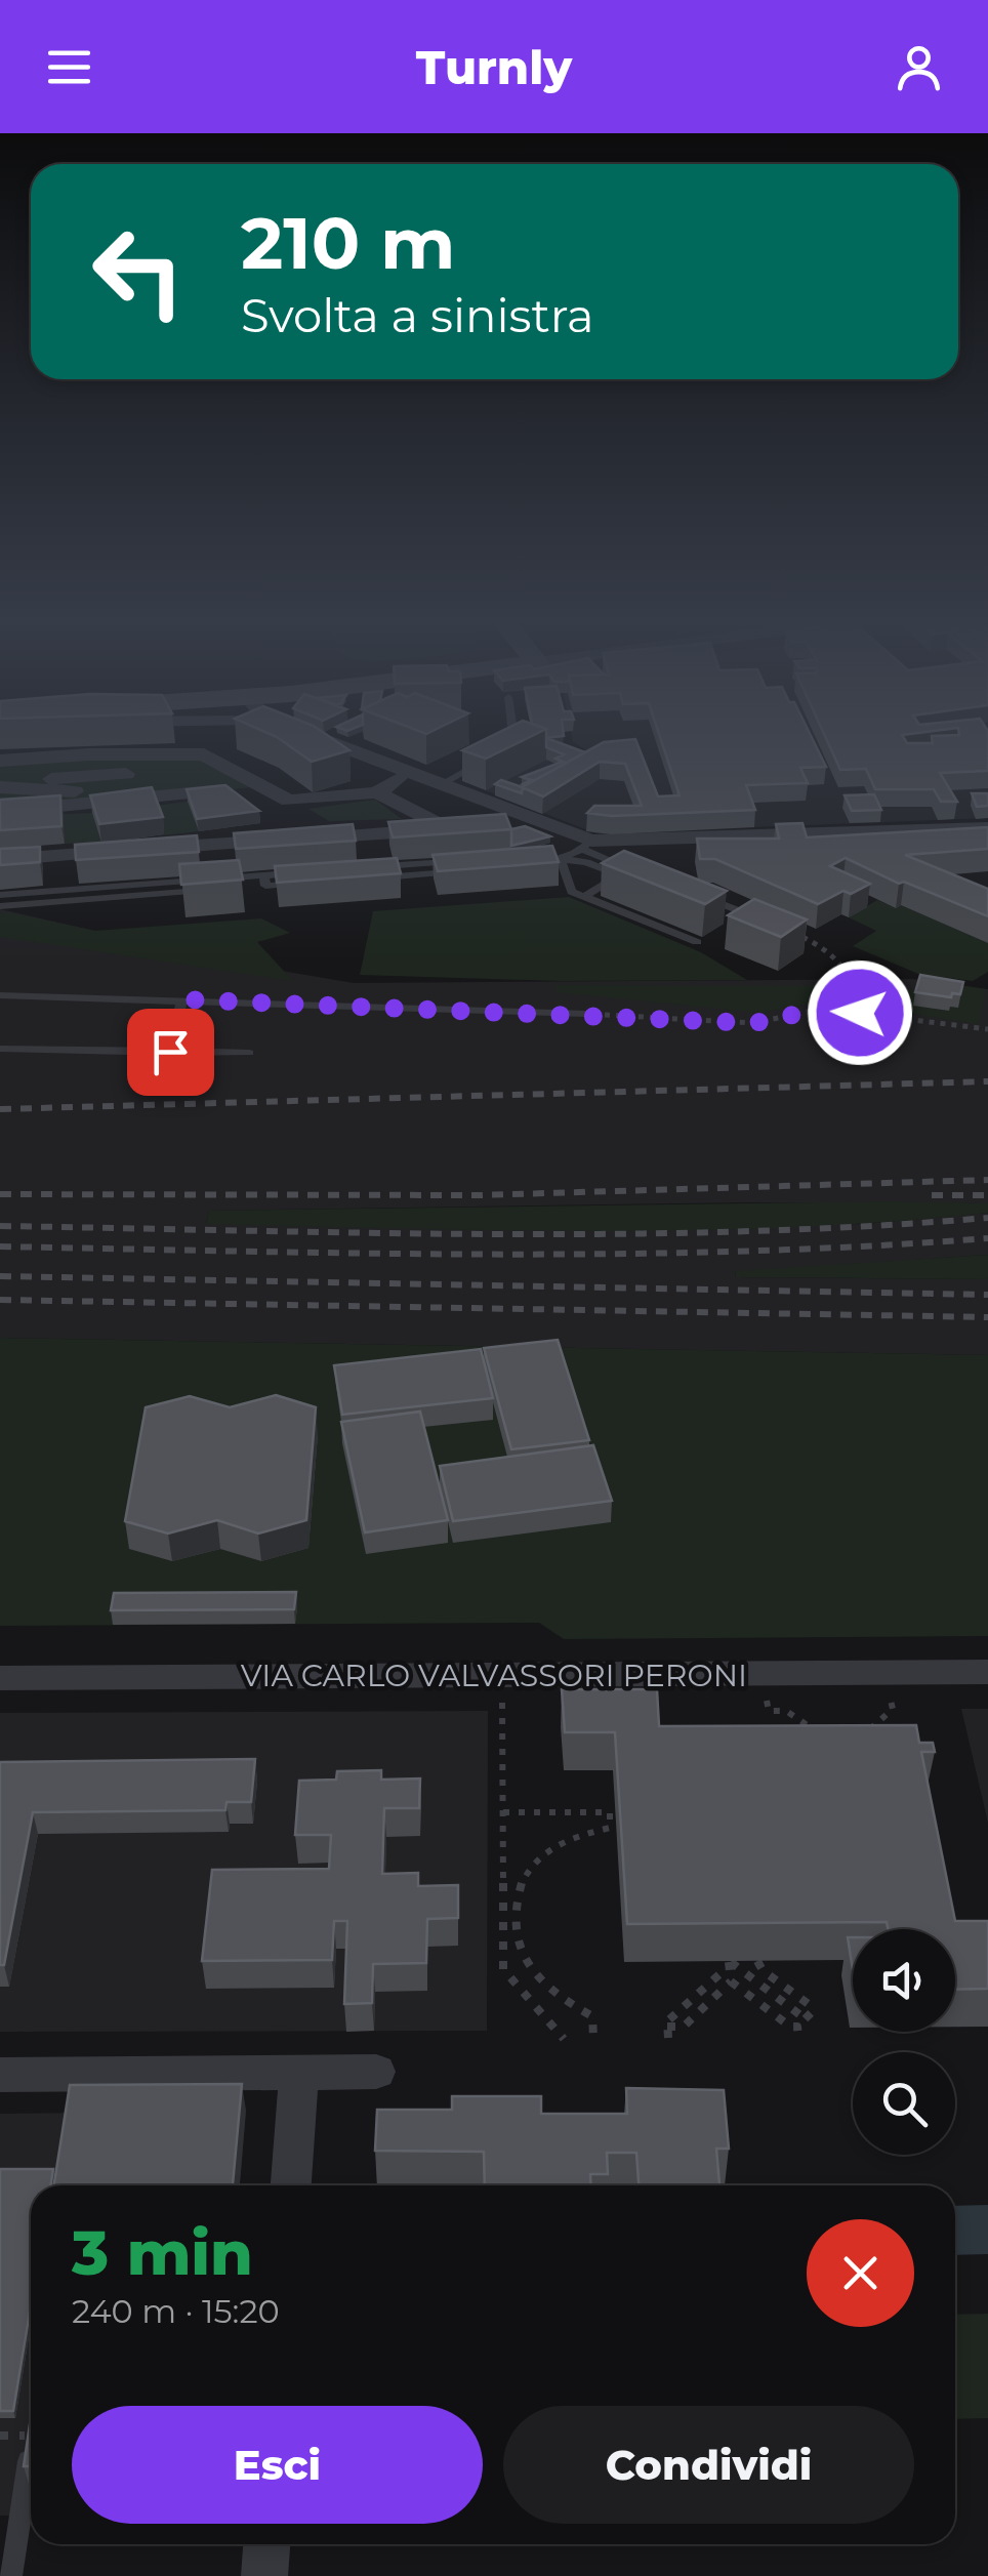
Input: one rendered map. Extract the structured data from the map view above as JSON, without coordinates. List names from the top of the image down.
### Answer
{
  "streets": {
    "street": ["VIA CARLO VALVASSORI PERONI"]
  },
  "page": {
    "header": "Turnly",
    "turn": ["210 m", "Svolta a sinistra"],
    "heading": ["3 min", "240 m · 15:20"],
    "buttons": ["Esci", "Condividi"]
  }
}
